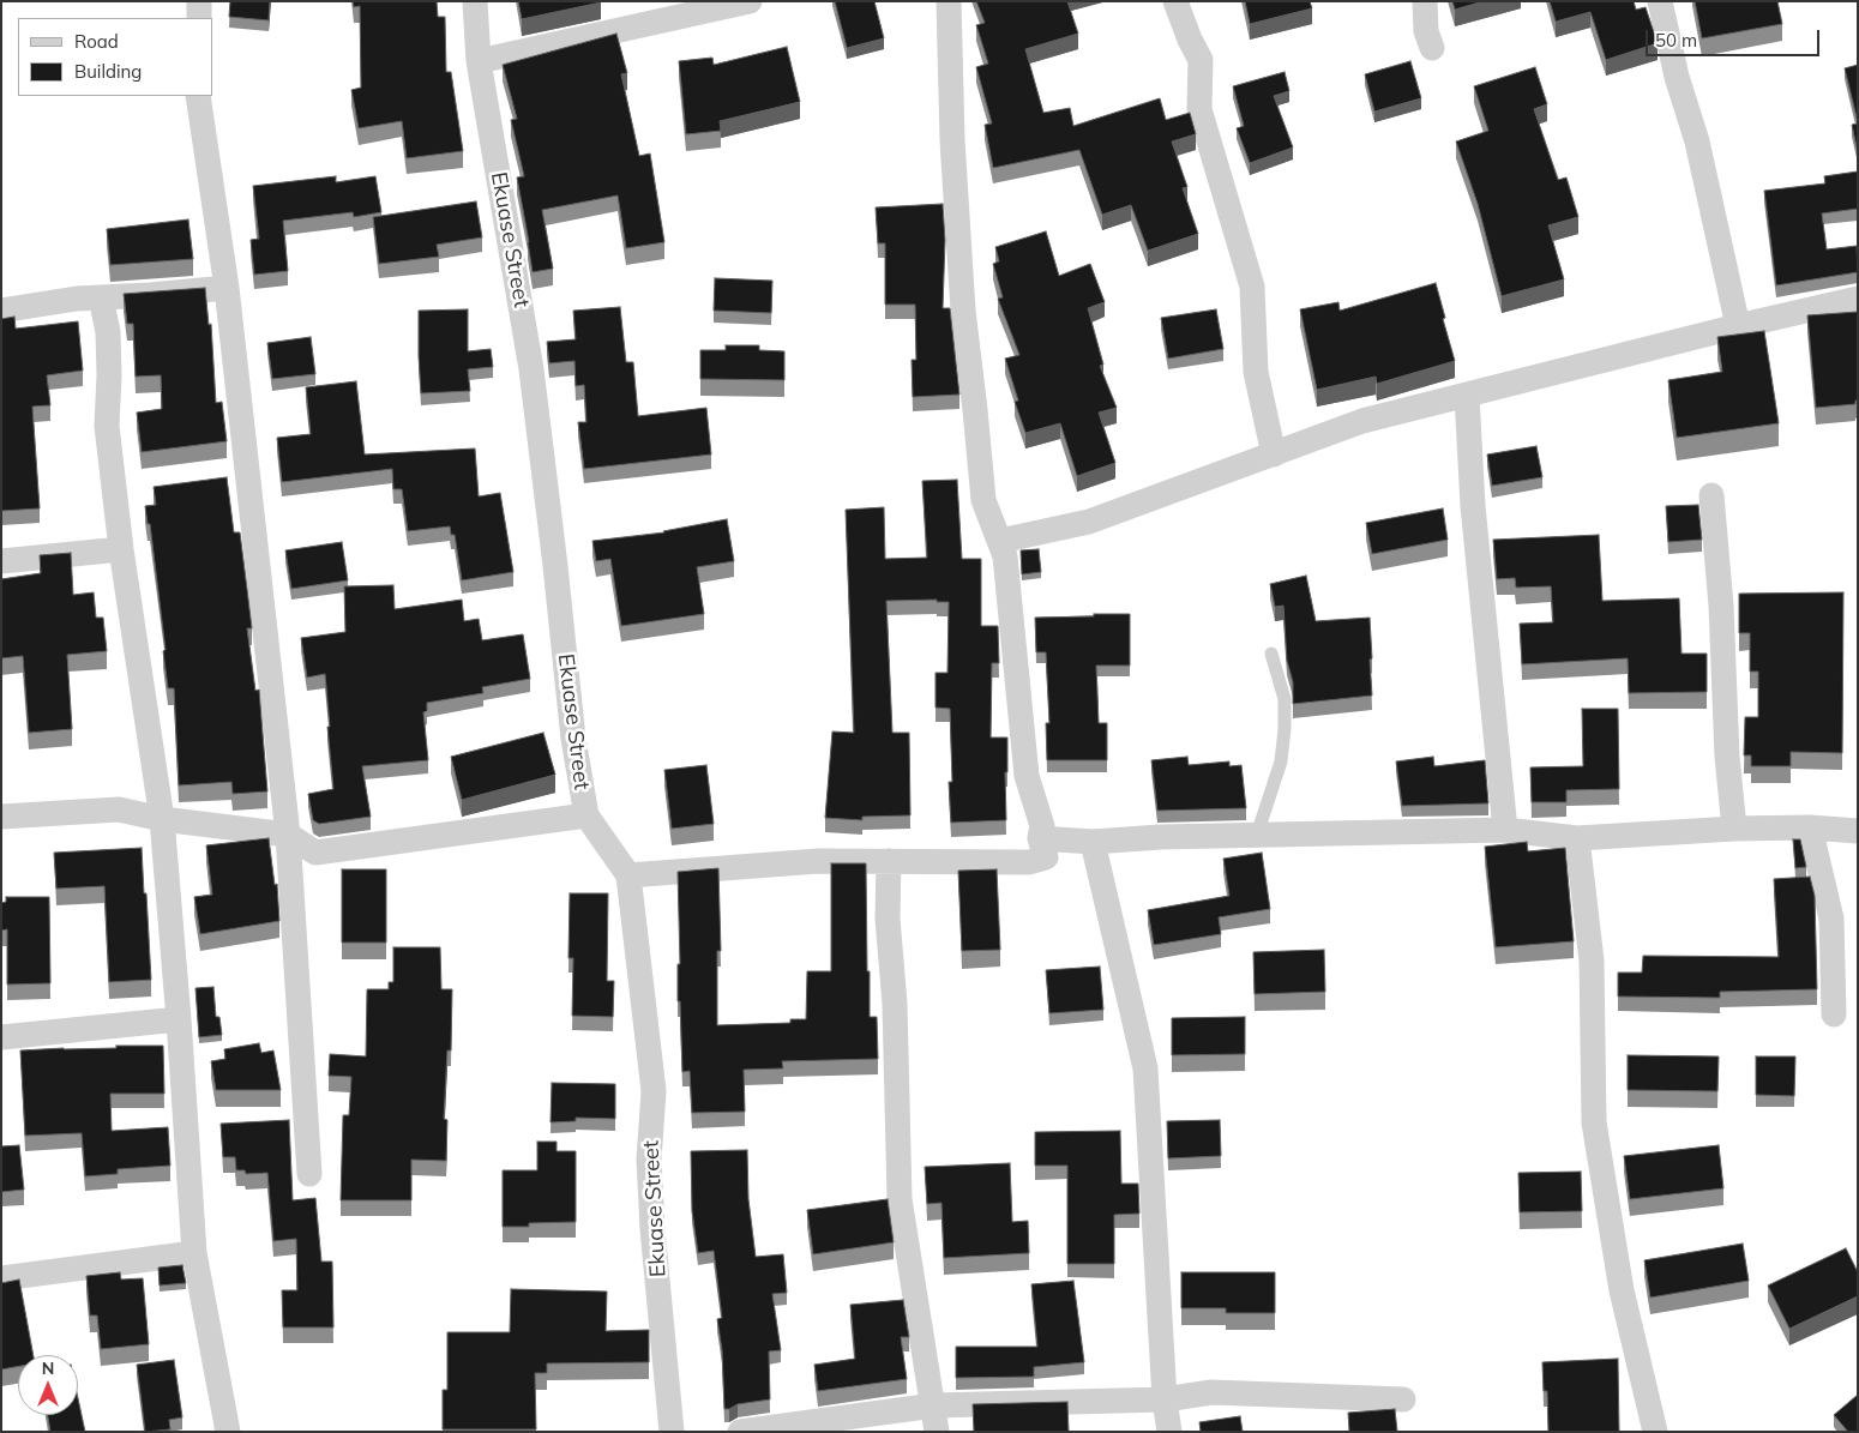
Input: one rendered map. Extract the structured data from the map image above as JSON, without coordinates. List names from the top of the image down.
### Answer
{
  "streets": {
    "street": ["Ekuase Street"]
  },
  "legend": ["Road", "Building"],
  "scale_bar": "50 m",
  "north": "top"
}
